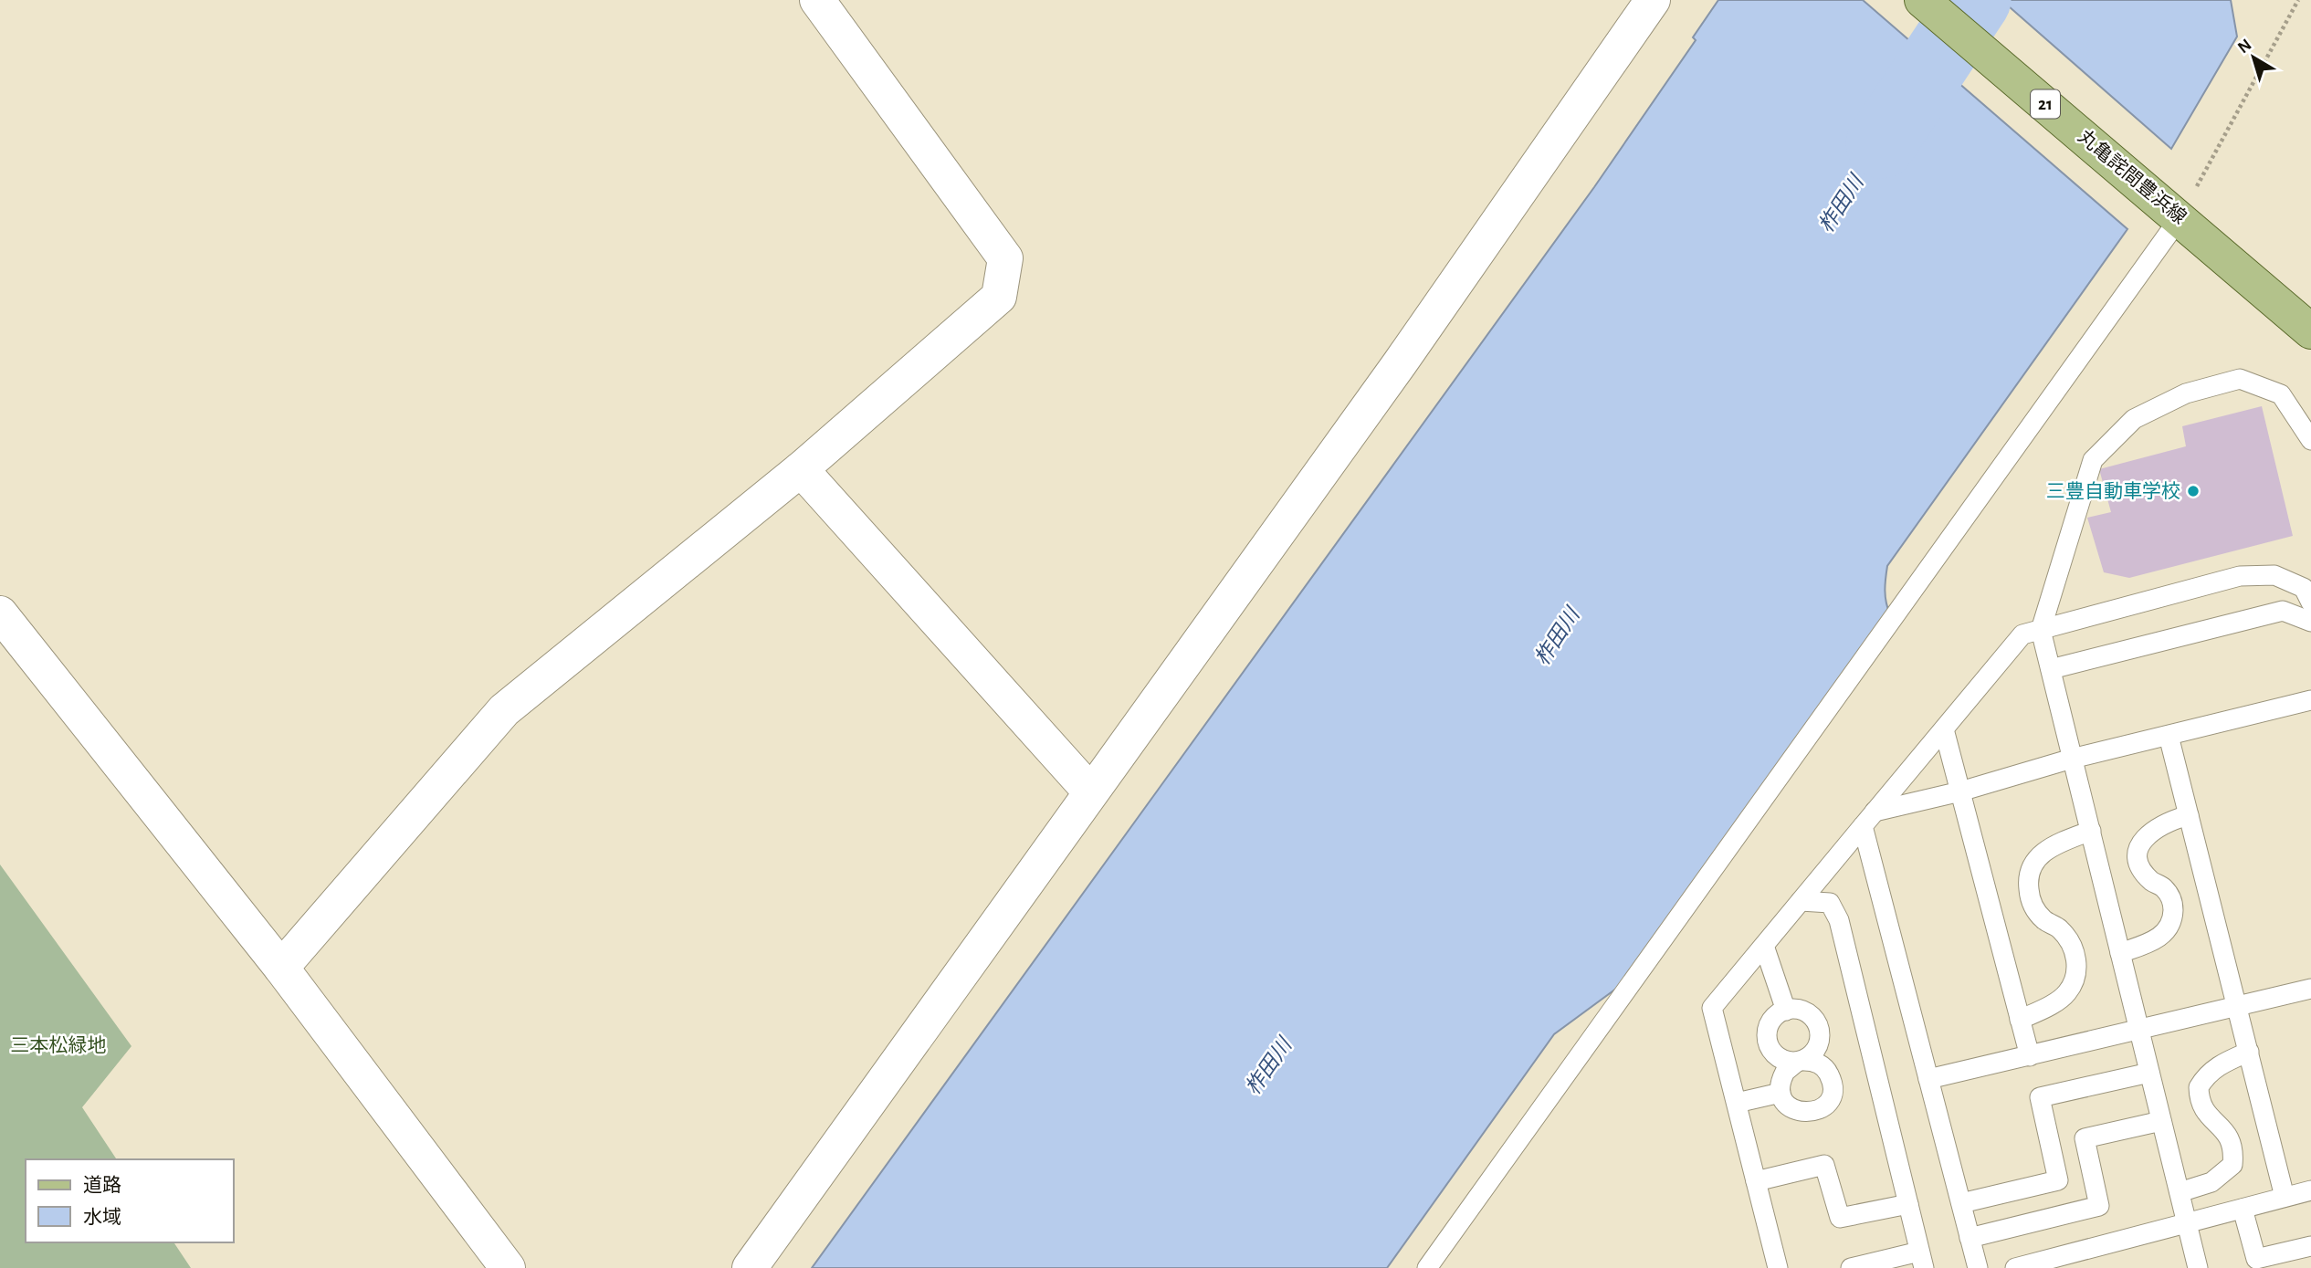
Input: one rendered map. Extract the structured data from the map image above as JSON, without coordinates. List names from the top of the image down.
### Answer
{
  "streets": {
    "main road": ["21", "丸亀詫間豊浜線"]
  },
  "water": ["柞田川"],
  "parks": ["三本松緑地"],
  "places": ["三豊自動車学校"],
  "legend": ["道路", "水域"],
  "north": "top left"
}
